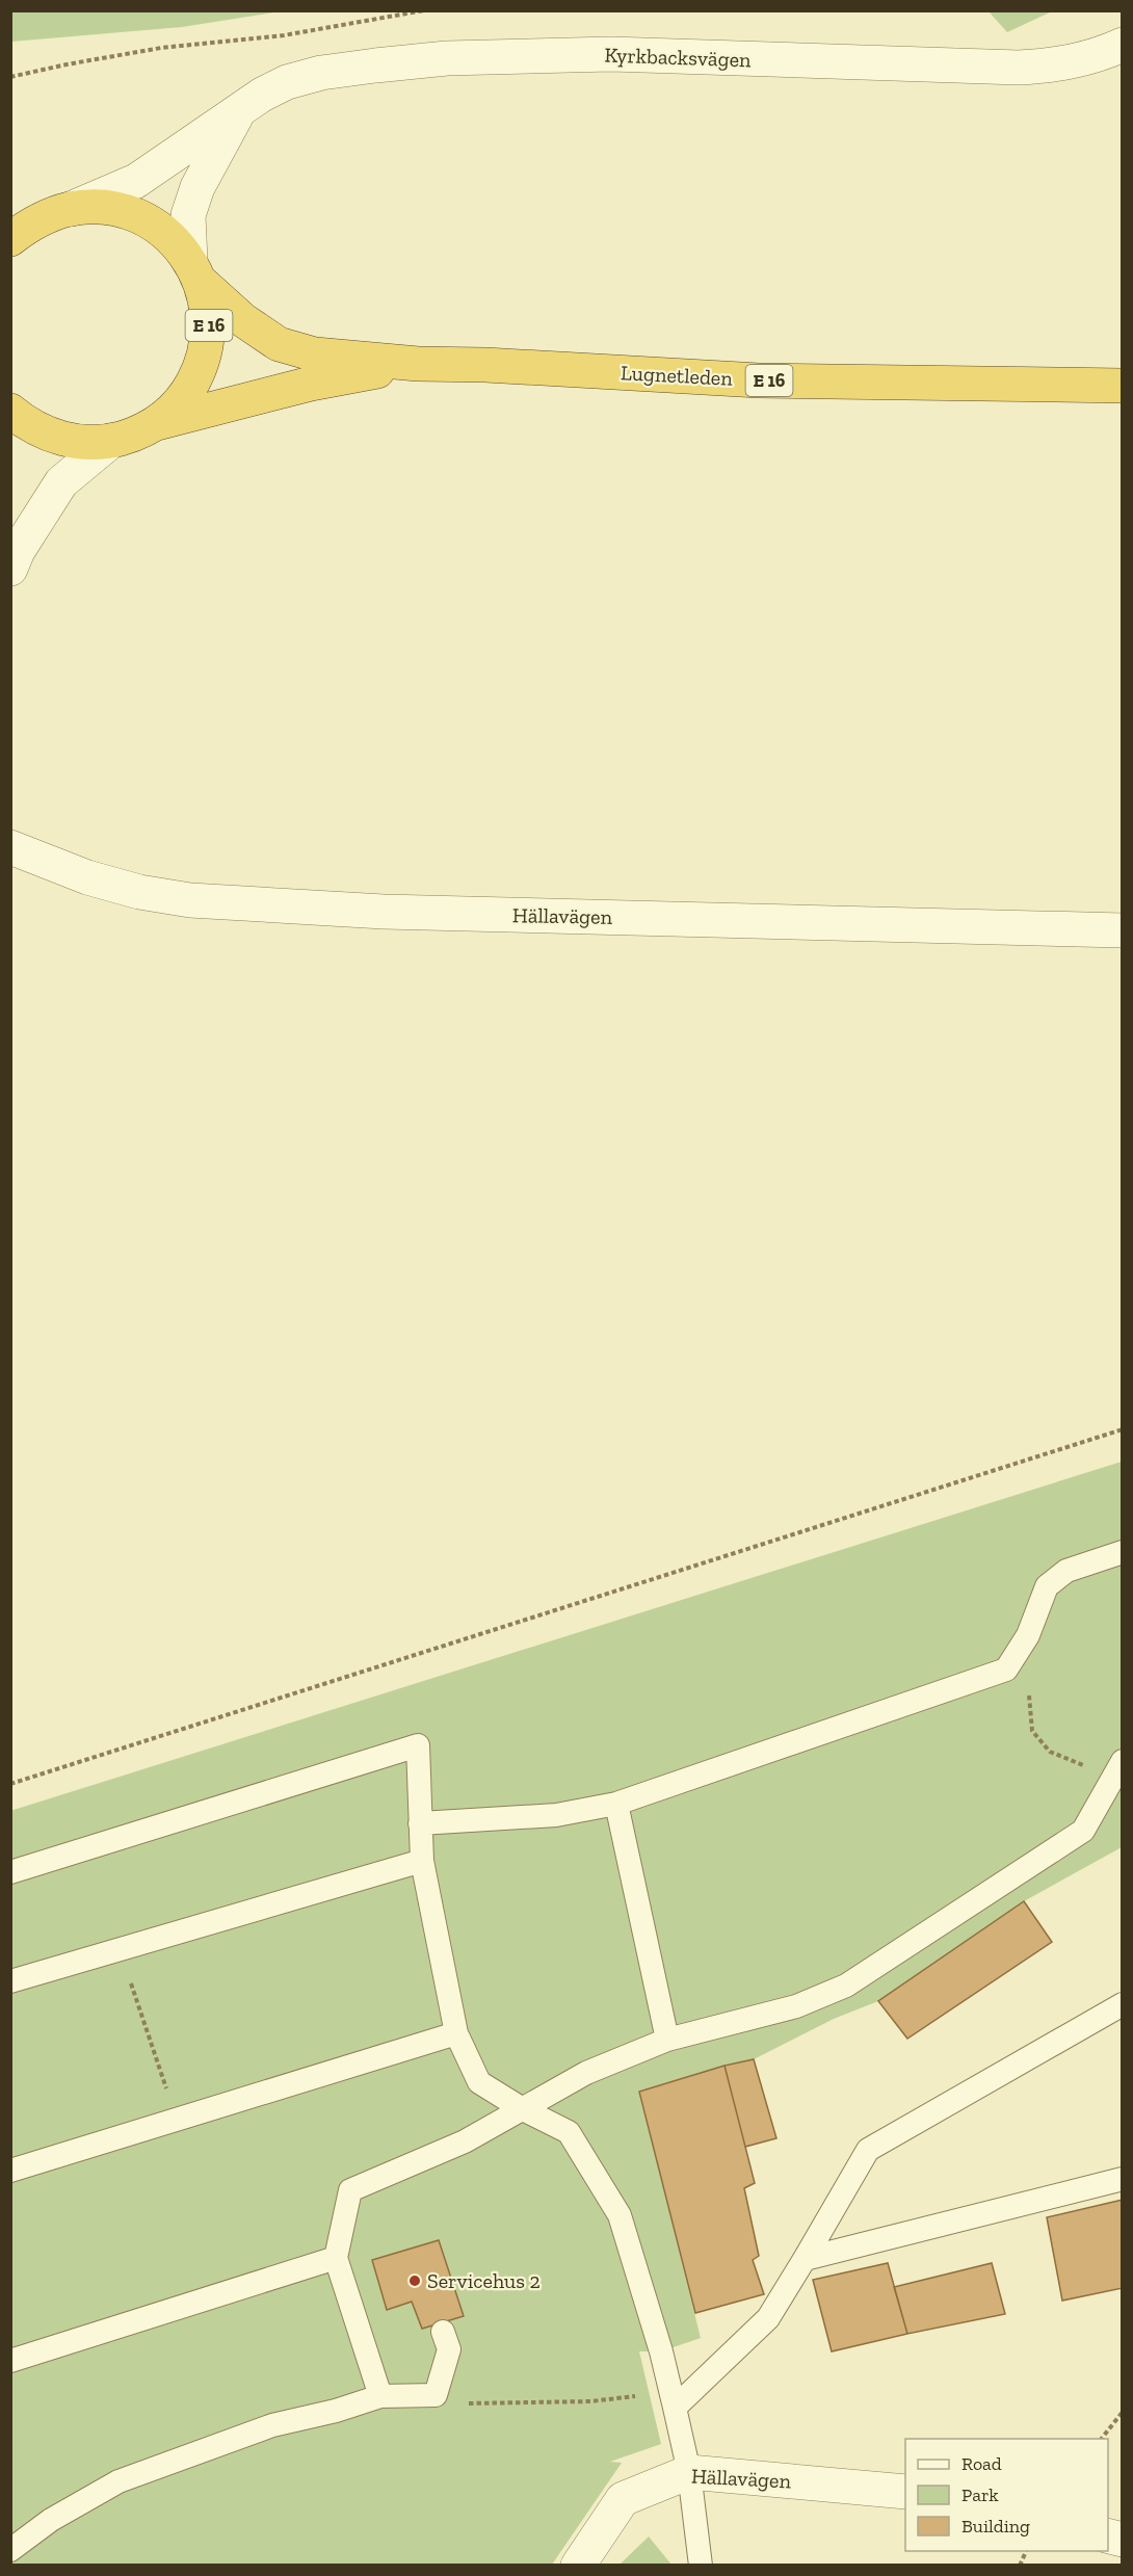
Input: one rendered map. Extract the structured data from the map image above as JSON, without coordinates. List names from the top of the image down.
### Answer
{
  "streets": {
    "highway": ["E 16", "Lugnetleden"],
    "street": ["Kyrkbacksvägen", "Hällavägen"]
  },
  "crossings": [
    ["Kyrkbacksvägen", "E 16"],
    ["Kyrkbacksvägen", "Lugnetleden"],
    ["E 16", "Lugnetleden"]
  ],
  "places": ["Servicehus 2"],
  "legend": ["Road", "Park", "Building"]
}
